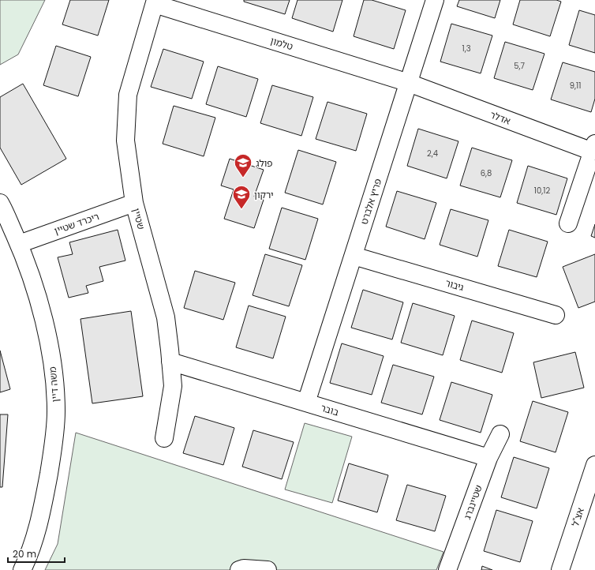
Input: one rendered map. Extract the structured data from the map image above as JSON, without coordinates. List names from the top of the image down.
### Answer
{
  "streets": {
    "street": [
      "טלמון",
      "אדלר",
      "פריץ אלברט",
      "שטיין",
      "ריכרד שטיין",
      "גיבור",
      "משה דיין",
      "בובר",
      "שטיינברג",
      "אצ\"ל"
    ]
  },
  "crossings": [
    ["טלמון", "אדלר"],
    ["טלמון", "פריץ אלברט"],
    ["טלמון", "שטיין"],
    ["אדלר", "פריץ אלברט"],
    ["פריץ אלברט", "גיבור"],
    ["פריץ אלברט", "בובר"],
    ["שטיין", "ריכרד שטיין"],
    ["שטיין", "בובר"],
    ["ריכרד שטיין", "משה דיין"],
    ["בובר", "שטיינברג"]
  ],
  "places": {
    "school or university": ["פולג", "ירקון"]
  },
  "house_numbers": [
    "1,3",
    "5,7",
    "9,11",
    "2,4",
    "6,8",
    "10,12"
  ],
  "scale_bar": "20 m"
}
